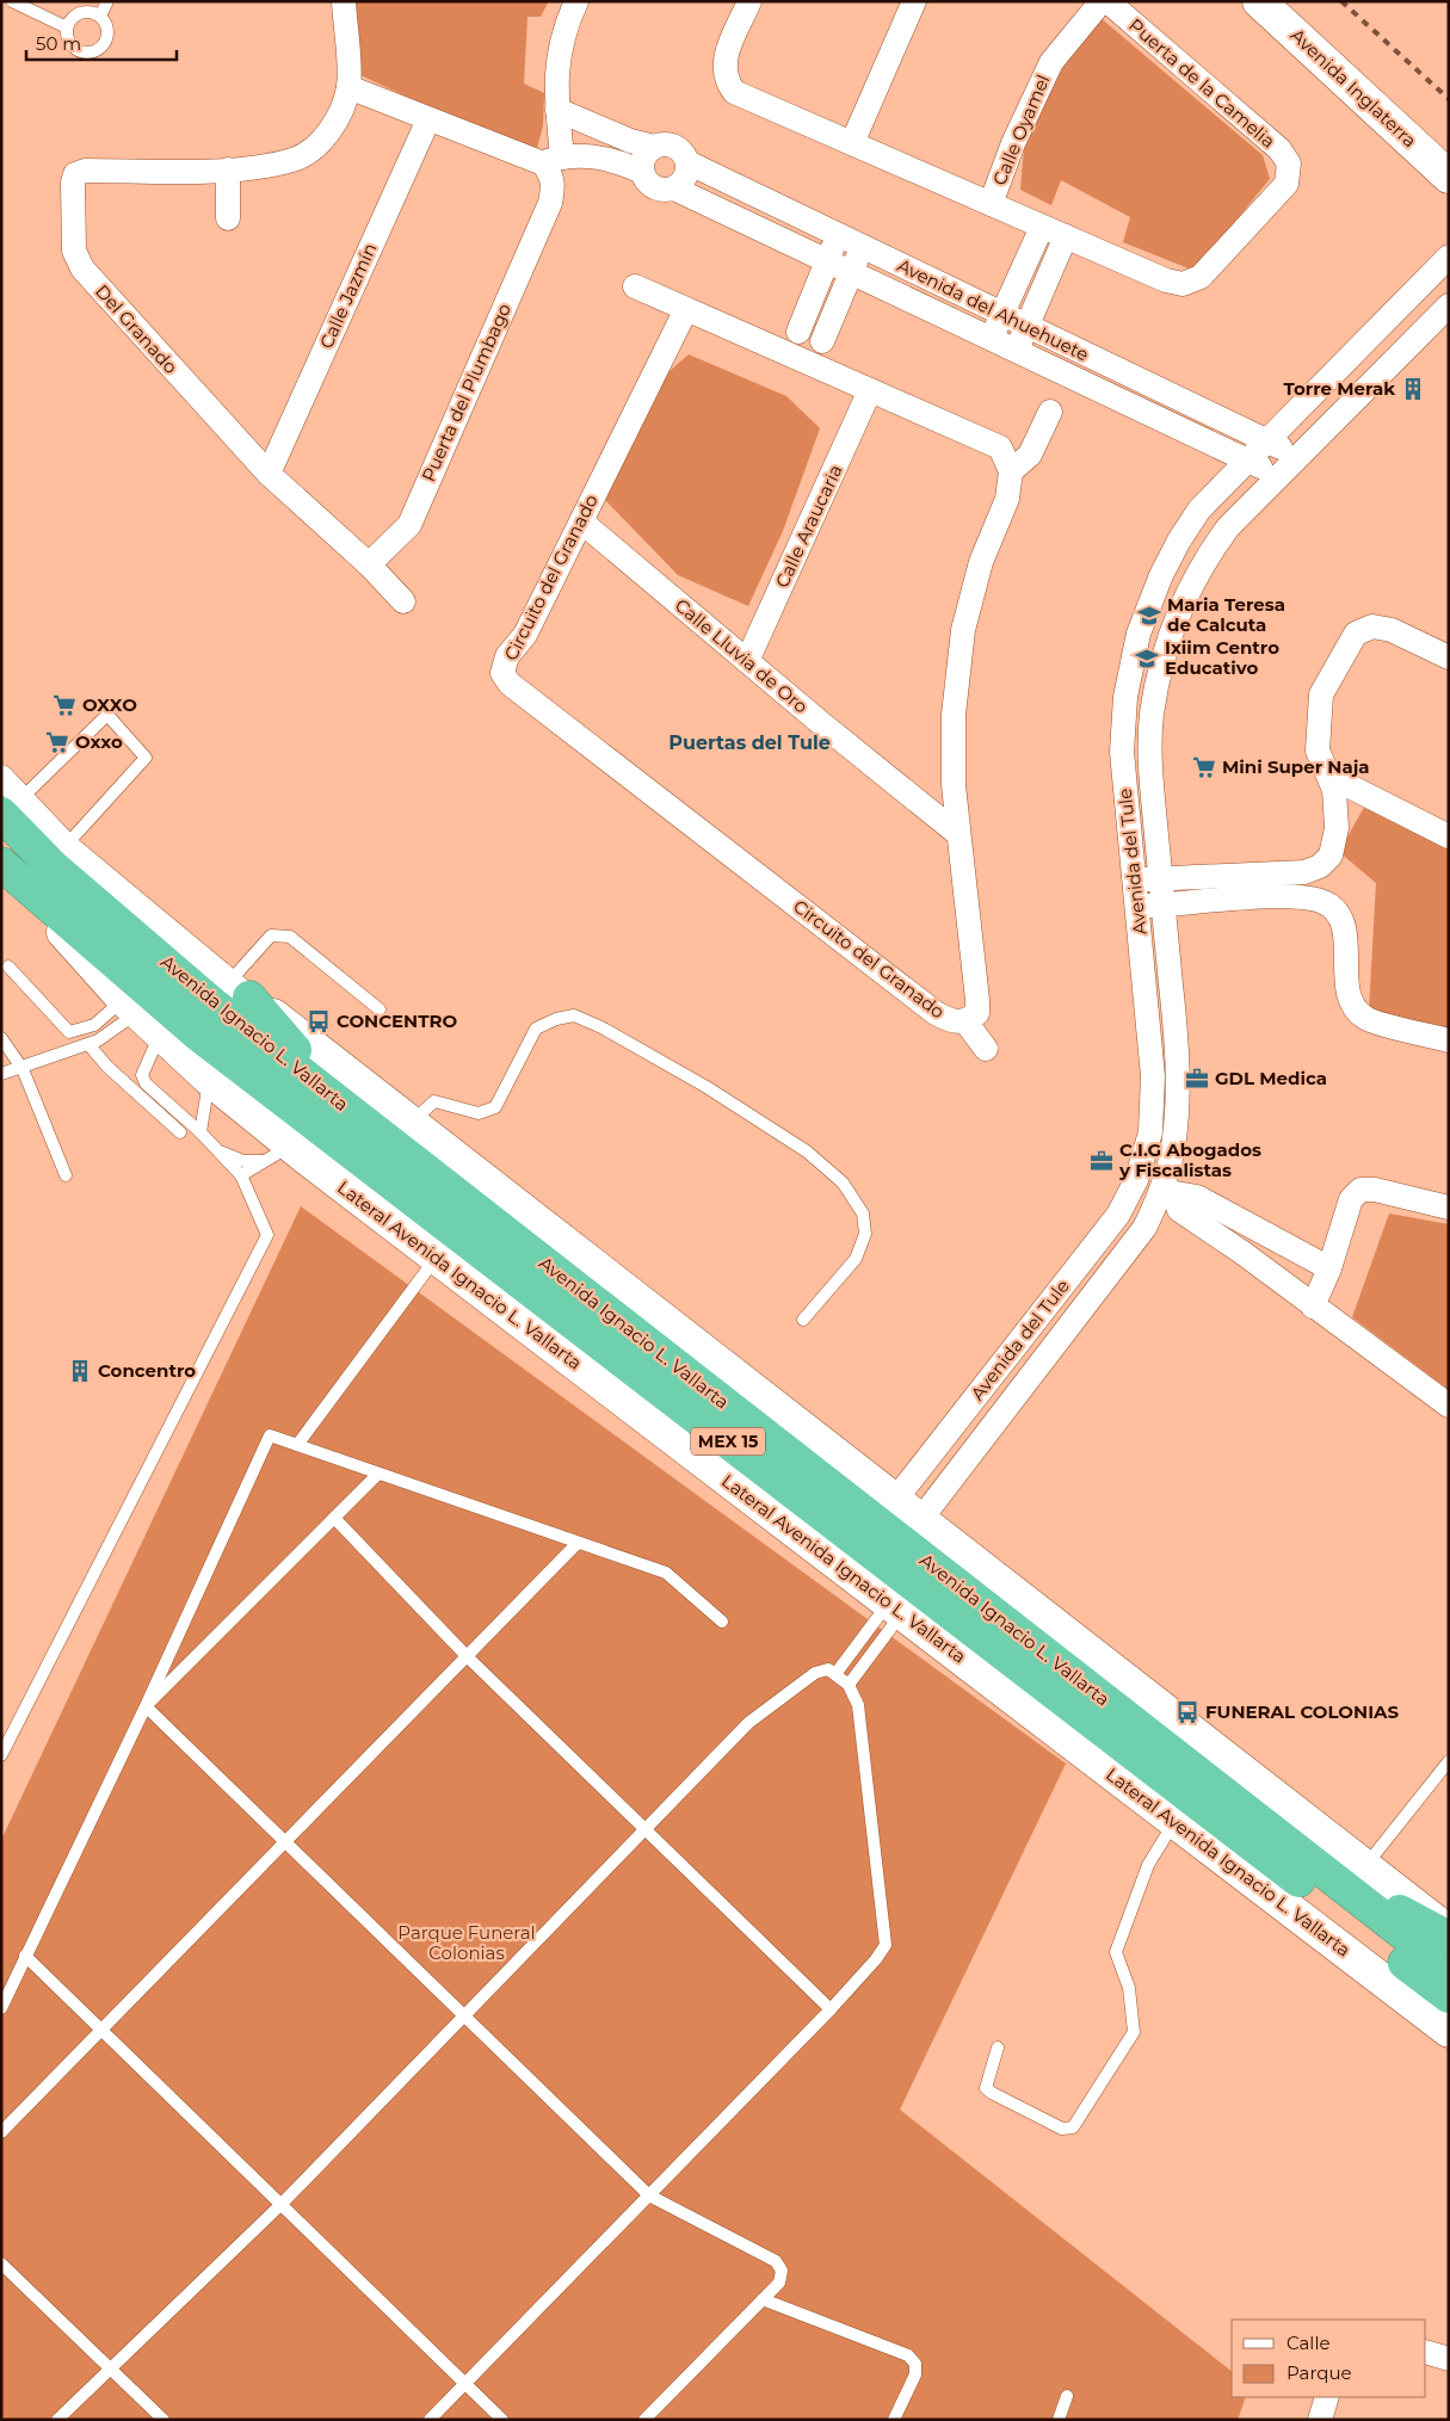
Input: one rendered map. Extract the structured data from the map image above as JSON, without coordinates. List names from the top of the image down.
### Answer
{
  "streets": {
    "highway": ["Avenida Ignacio L. Vallarta", "MEX 15"],
    "street": [
      "Puerta de la Camelia",
      "Avenida Inglaterra",
      "Calle Oyamel",
      "Calle Jazmín",
      "Avenida del Ahuehuete",
      "Del Granado",
      "Puerta del Plumbago",
      "Calle Araucaria",
      "Circuito del Granado",
      "Calle Lluvia de Oro",
      "Avenida del Tule",
      "Lateral Avenida Ignacio L. Vallarta"
    ]
  },
  "crossings": [
    ["Puerta de la Camelia", "Calle Oyamel"],
    ["Calle Jazmín", "Del Granado"],
    ["Avenida del Ahuehuete", "Avenida del Tule"],
    ["Del Granado", "Puerta del Plumbago"],
    ["Calle Araucaria", "Calle Lluvia de Oro"],
    ["Circuito del Granado", "Calle Lluvia de Oro"],
    ["Avenida Ignacio L. Vallarta", "Lateral Avenida Ignacio L. Vallarta"]
  ],
  "districts": ["Puertas del Tule"],
  "parks": ["Parque Funeral Colonias"],
  "places": {
    "building": ["Torre Merak", "Concentro"],
    "school or university": ["Maria Teresa de Calcuta", "Ixiim Centro Educativo"],
    "supermarket": ["OXXO", "Oxxo", "Mini Super Naja"],
    "bus stop": ["CONCENTRO", "FUNERAL COLONIAS"],
    "office": ["GDL Medica", "C.I.G Abogados y Fiscalistas"]
  },
  "legend": ["Calle", "Parque"],
  "scale_bar": "50 m"
}
